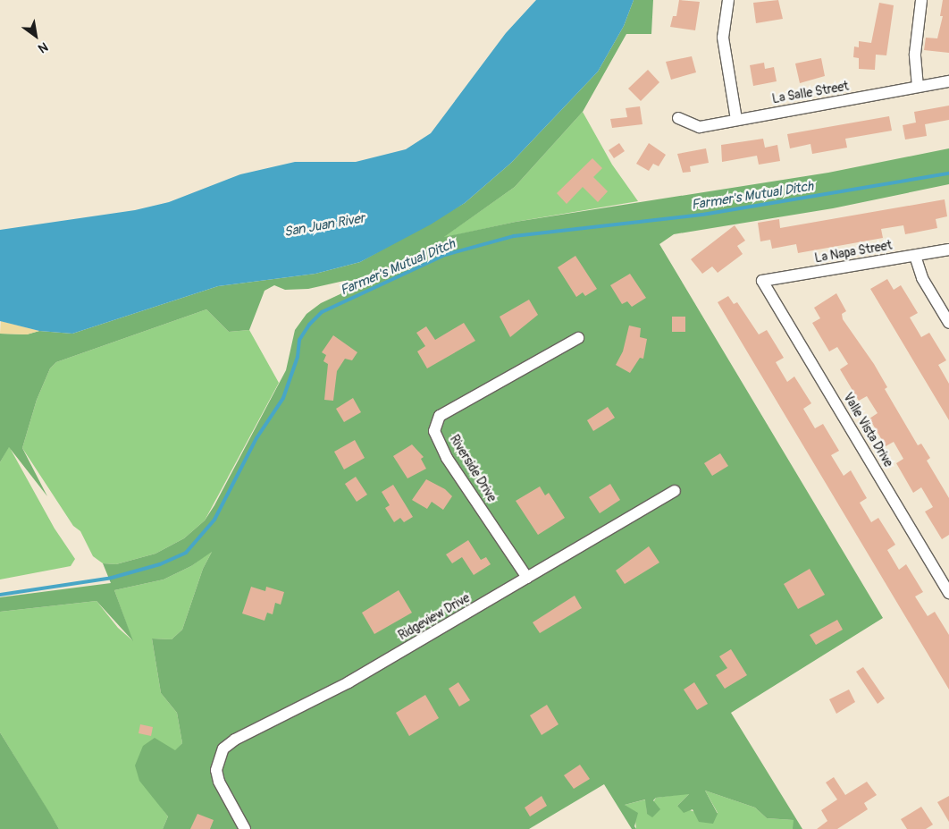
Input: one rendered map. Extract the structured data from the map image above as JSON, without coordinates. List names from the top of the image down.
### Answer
{
  "streets": {
    "street": [
      "La Salle Street",
      "La Napa Street",
      "Valle Vista Drive",
      "Riverside Drive",
      "Ridgeview Drive"
    ]
  },
  "crossings": [
    ["La Napa Street", "Valle Vista Drive"],
    ["Riverside Drive", "Ridgeview Drive"]
  ],
  "water": ["Farmer's Mutual Ditch", "San Juan River"],
  "north": "bottom right"
}
